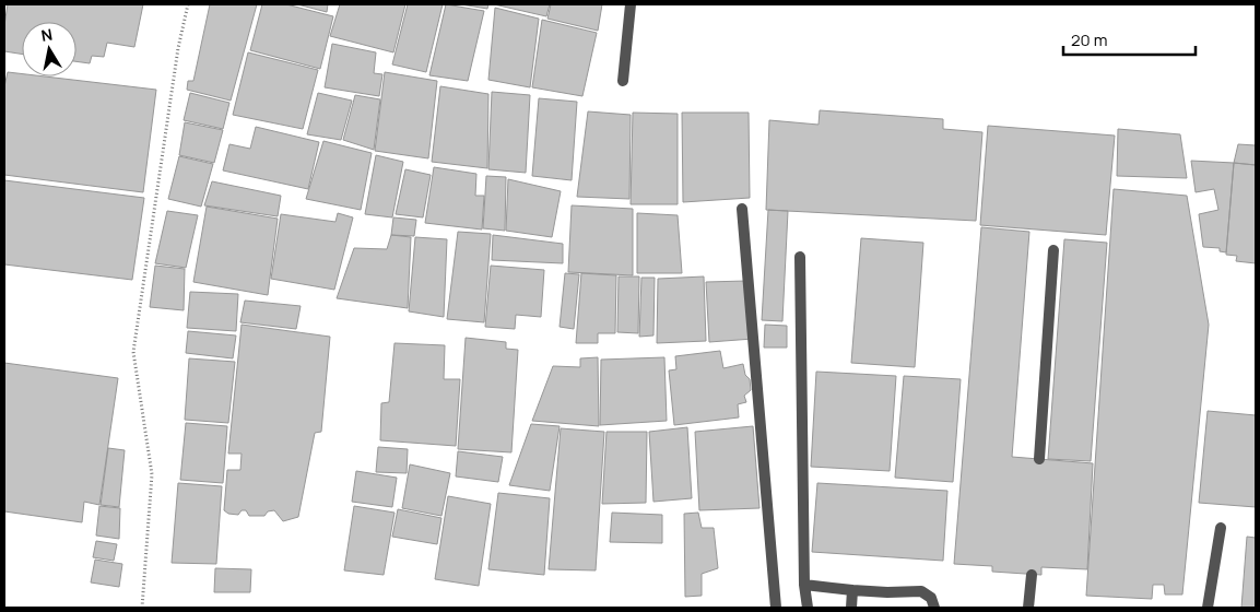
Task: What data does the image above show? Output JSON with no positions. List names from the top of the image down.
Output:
{
  "scale_bar": "20 m",
  "north": "top"
}
